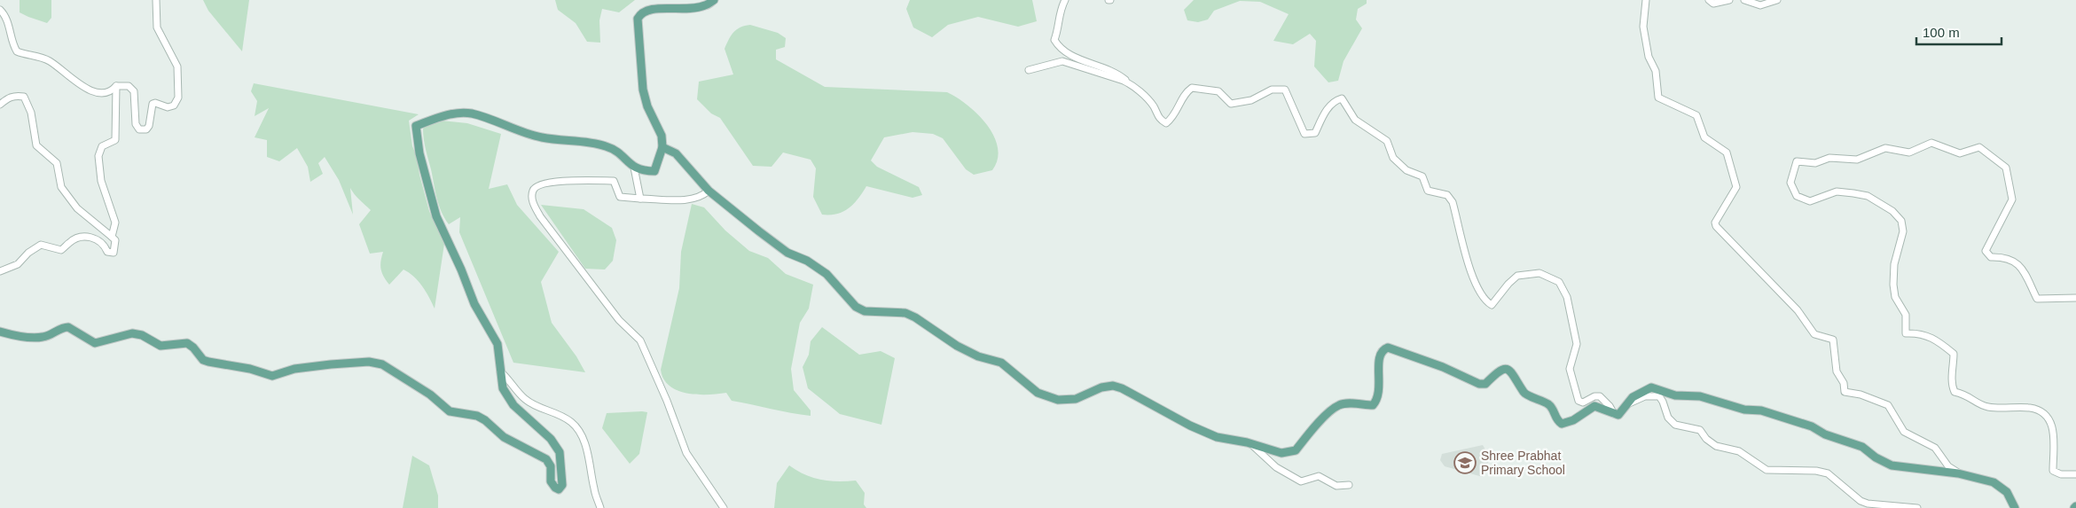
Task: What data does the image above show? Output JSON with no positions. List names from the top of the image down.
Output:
{
  "places": {
    "school or university": ["Shree Prabhat Primary School"]
  },
  "scale_bar": "100 m"
}
